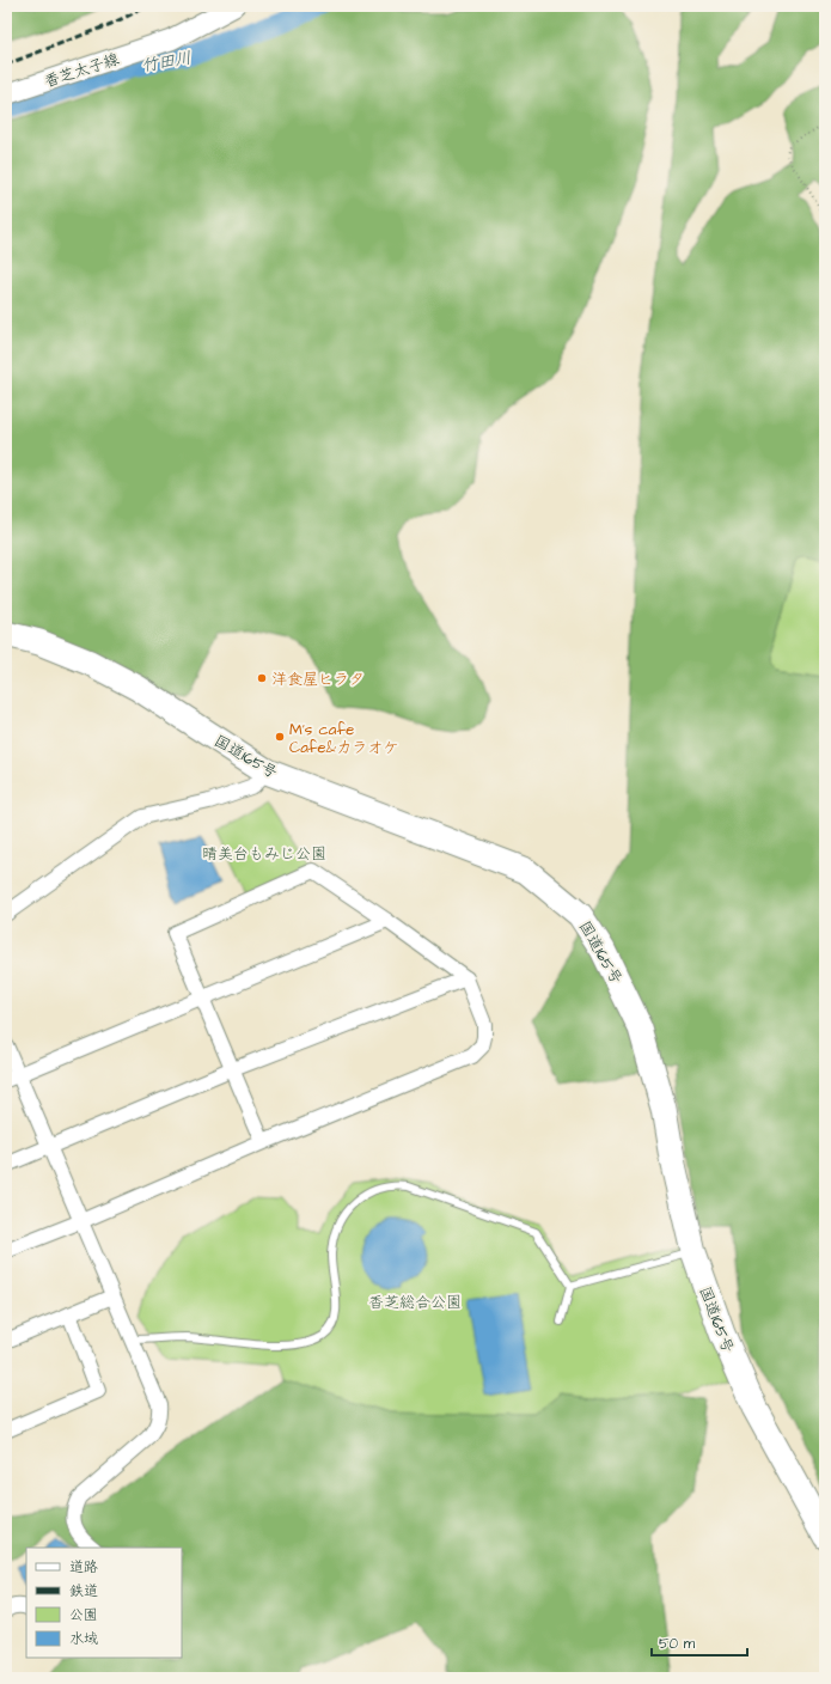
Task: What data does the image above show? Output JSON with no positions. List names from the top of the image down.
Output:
{
  "streets": {
    "highway": ["国道165号"],
    "main road": ["香芝太子線"]
  },
  "water": ["竹田川"],
  "parks": ["晴美台もみじ公園", "香芝総合公園"],
  "places": ["洋食屋ヒラタ", "M's cafe Cafe&カラオケ"],
  "legend": [
    "道路",
    "鉄道",
    "公園",
    "水域"
  ],
  "scale_bar": "50 m"
}
